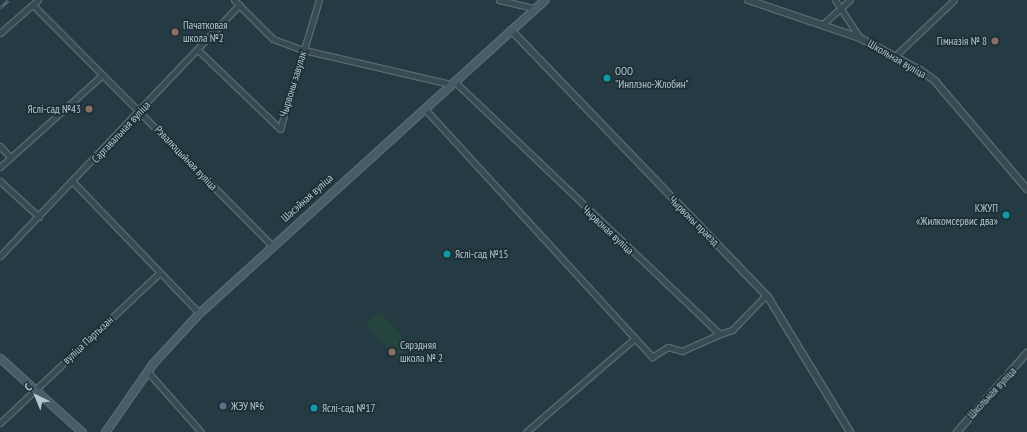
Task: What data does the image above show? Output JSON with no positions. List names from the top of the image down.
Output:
{
  "streets": {
    "main road": ["Шасэйная вуліца"],
    "street": [
      "Школьная вуліца",
      "Чырвоны завулак",
      "Сартавальная вуліца",
      "Рэвалюцыйная вуліца",
      "Чырвоны праезд",
      "Чырвоная вуліца",
      "вуліца Партызан"
    ]
  },
  "crossings": [
    ["Чырвоны завулак", "Сартавальная вуліца"],
    ["Сартавальная вуліца", "Рэвалюцыйная вуліца"],
    ["Рэвалюцыйная вуліца", "Шасэйная вуліца"],
    ["Шасэйная вуліца", "Чырвоны праезд"],
    ["Шасэйная вуліца", "Чырвоная вуліца"]
  ],
  "places": [
    "Пачатковая школа №2",
    "Гімназія № 8",
    "ООО \"Инплэно-Жлобин\"",
    "Яслі-сад №43",
    "КЖУП «Жилкомсервис два»",
    "Яслі-сад №15",
    "Сярэдняя школа № 2",
    "ЖЭУ №6",
    "Яслі-сад №17"
  ],
  "north": "top left"
}
